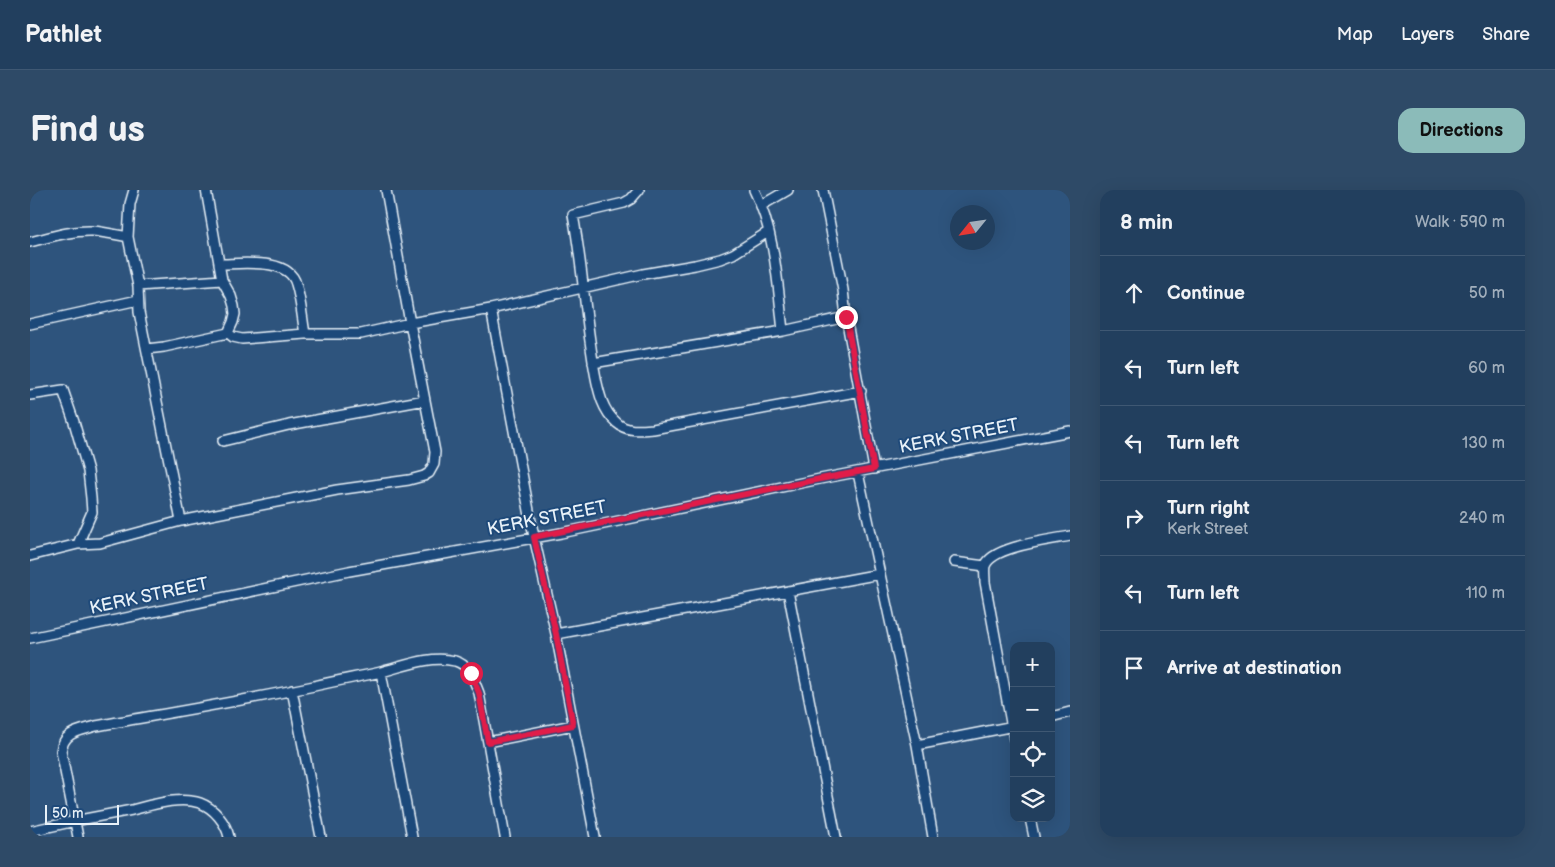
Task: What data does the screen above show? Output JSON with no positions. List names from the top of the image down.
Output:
{
  "streets": {
    "street": ["KERK STREET"]
  },
  "scale_bar": "50 m",
  "north": "bottom left",
  "page": {
    "header": "Pathlet",
    "nav": ["Map", "Layers", "Share"],
    "buttons": "Directions",
    "title": "Find us",
    "heading": ["8 min", "Walk · 590 m"],
    "list": [
      ["Continue", "50 m"],
      ["Turn left", "60 m"],
      ["Turn left", "130 m"],
      ["Turn right", "Kerk Street", "240 m"],
      ["Turn left", "110 m"],
      "Arrive at destination"
    ],
    "map_buttons": ["+", "−"],
    "scale": "50 m"
  }
}
